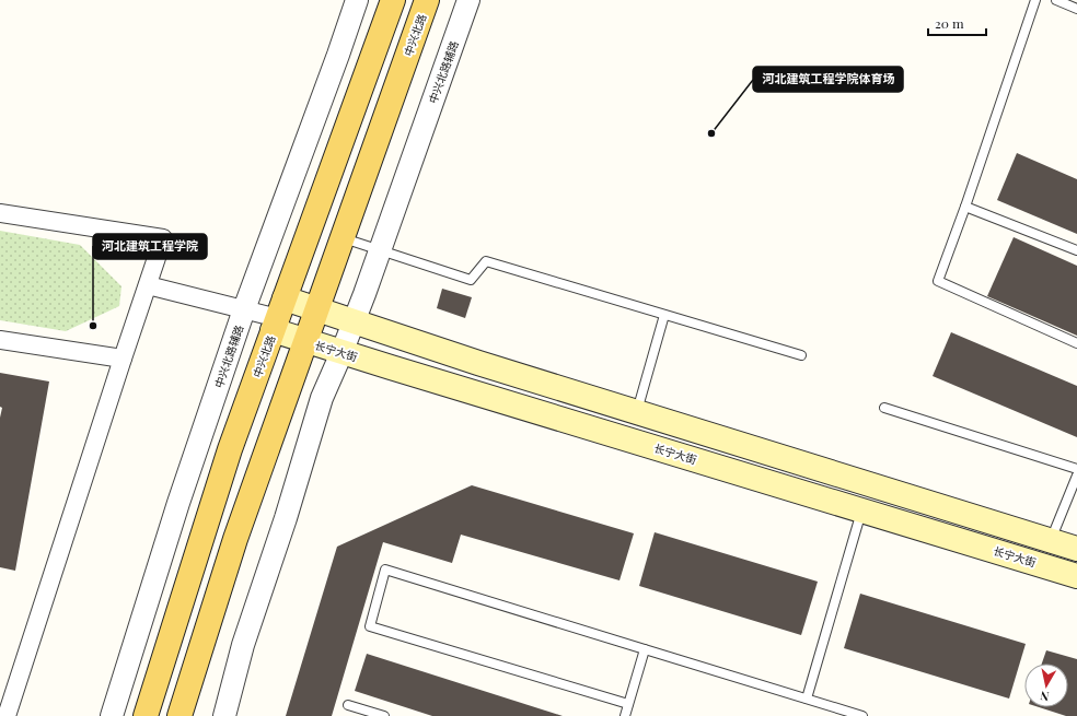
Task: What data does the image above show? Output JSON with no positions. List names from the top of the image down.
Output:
{
  "streets": {
    "main road": ["中兴北路", "长宁大街"],
    "street": ["中兴北路辅路"]
  },
  "crossings": [
    ["中兴北路", "长宁大街"],
    ["中兴北路辅路", "长宁大街"]
  ],
  "places": ["河北建筑工程学院体育场", "河北建筑工程学院"],
  "scale_bar": "20 m",
  "north": "bottom"
}
